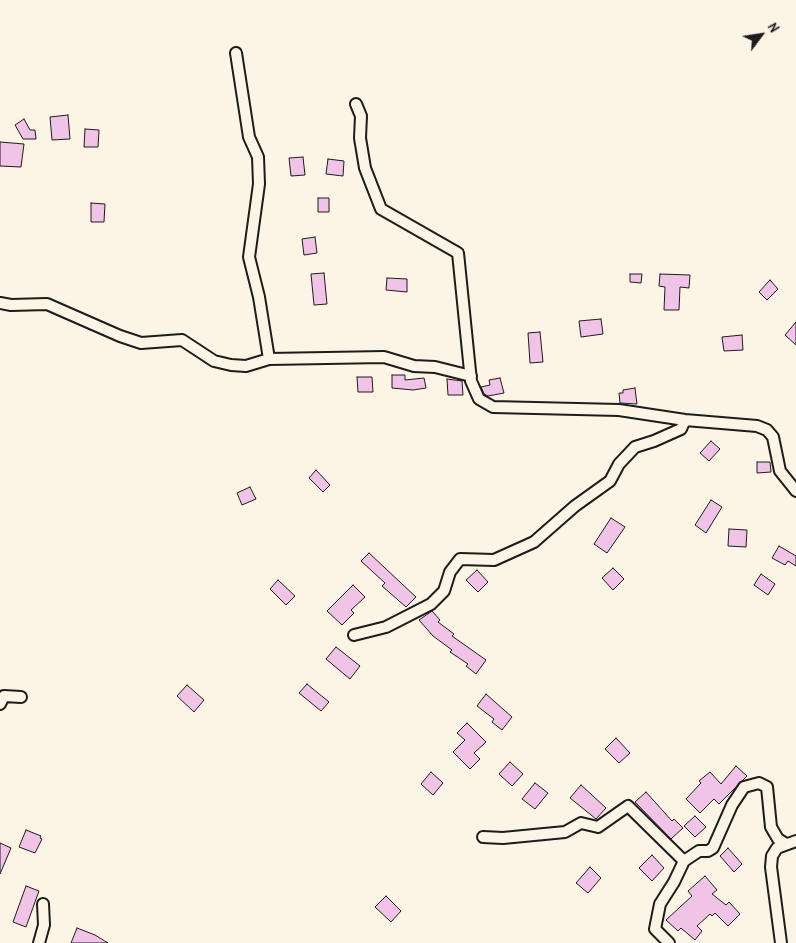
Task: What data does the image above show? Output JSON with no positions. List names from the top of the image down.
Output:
{
  "north": "top right"
}
